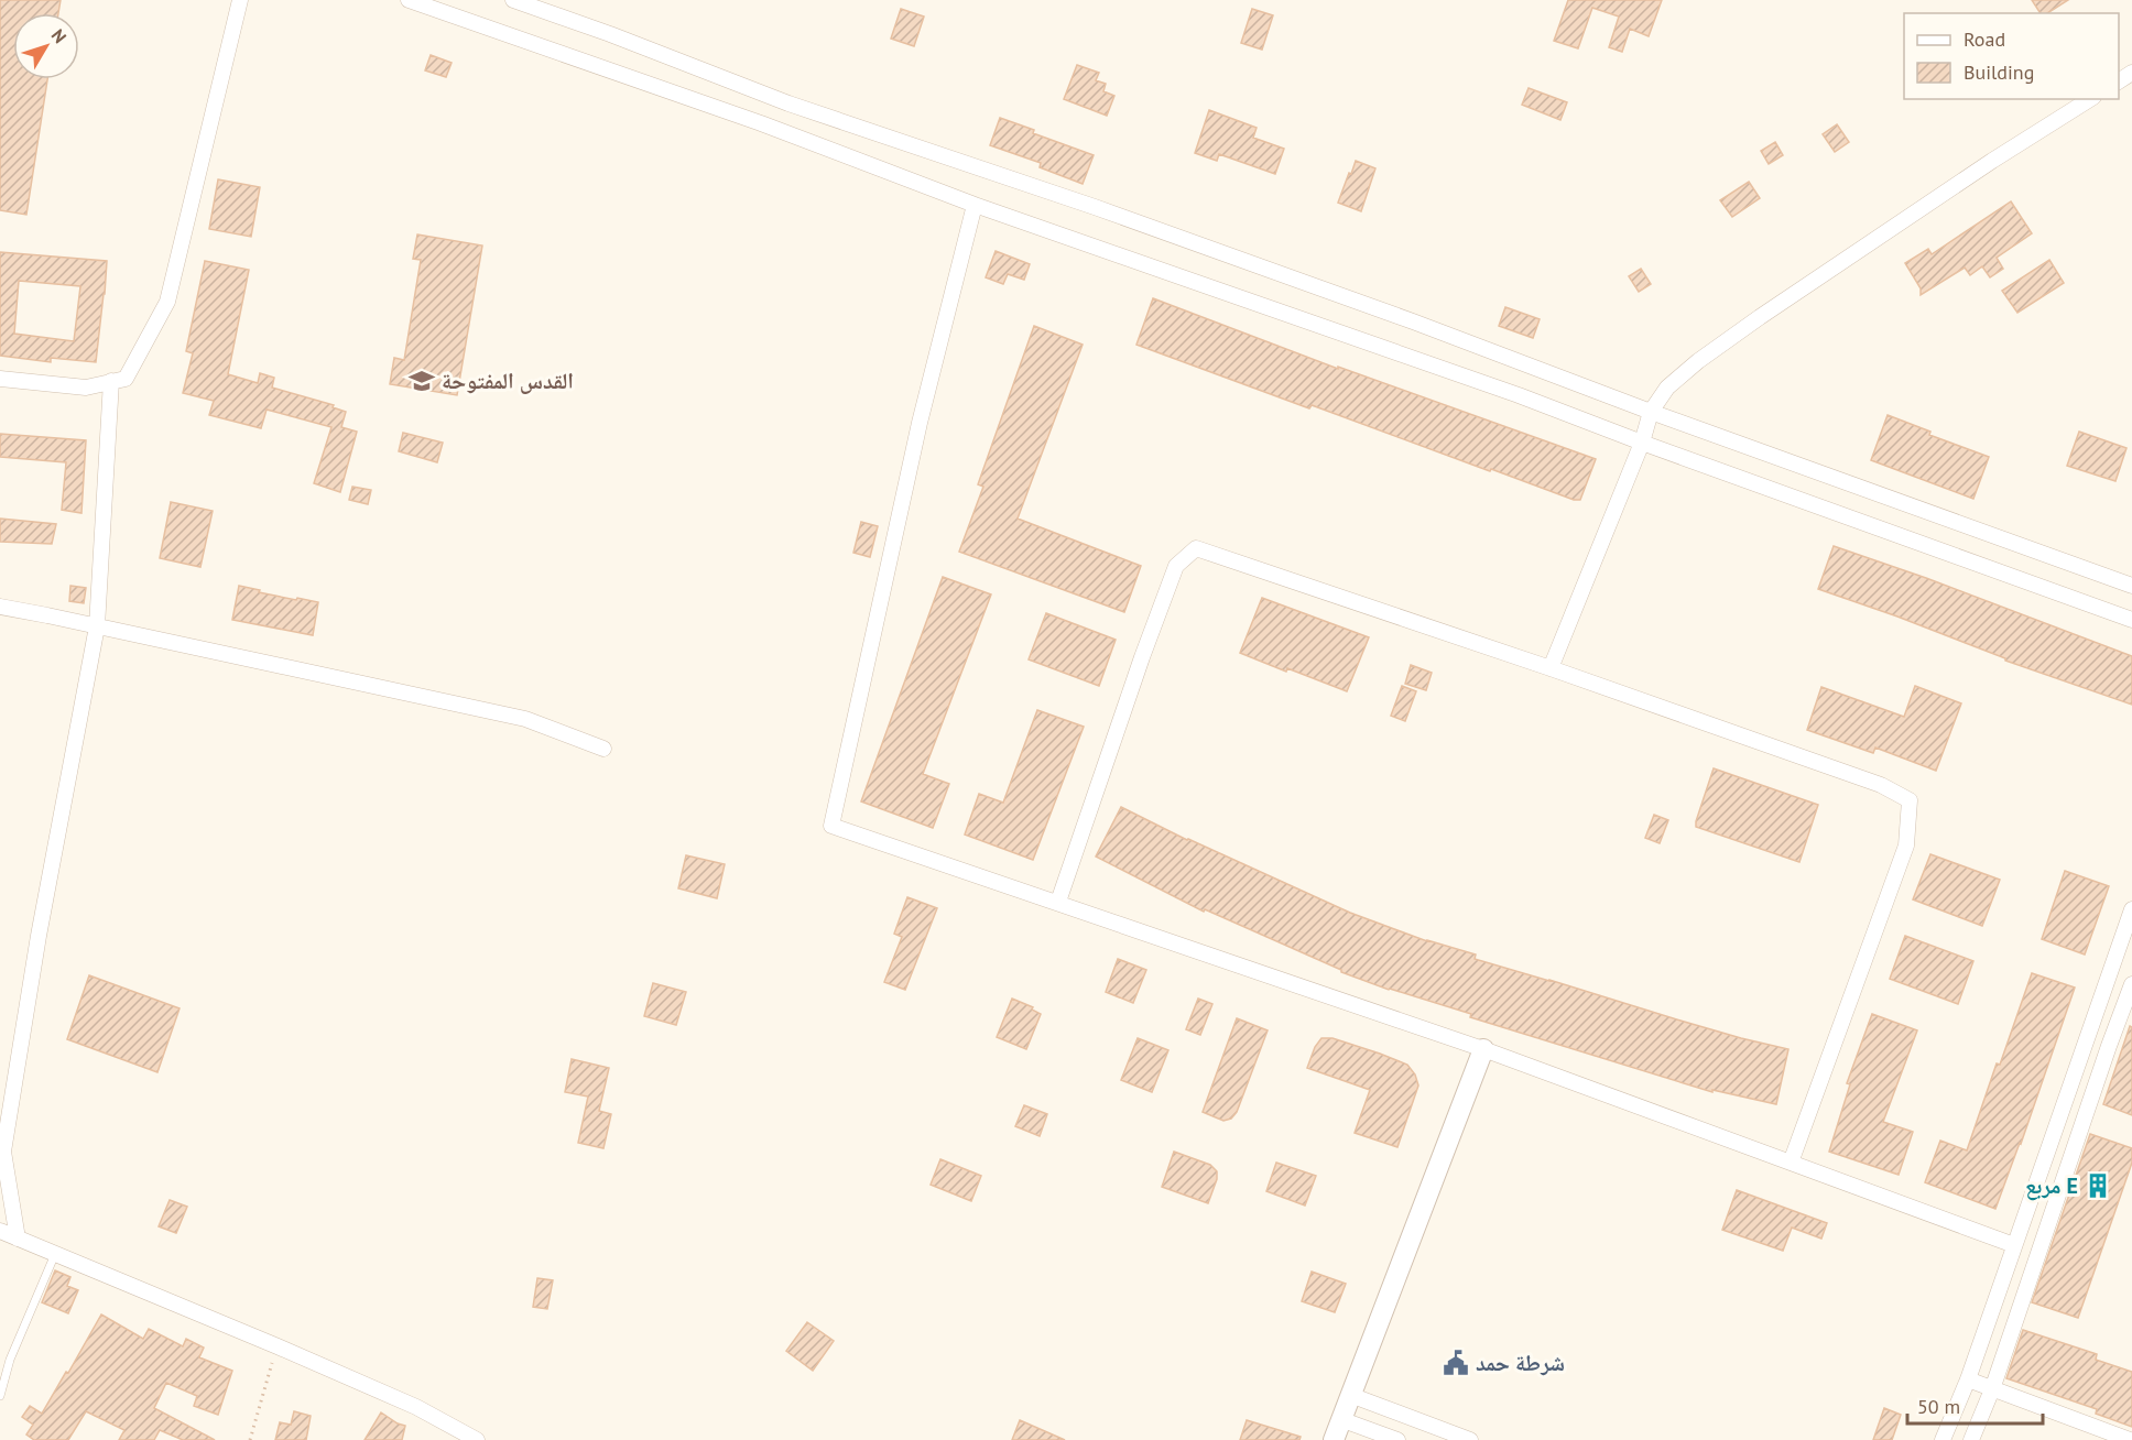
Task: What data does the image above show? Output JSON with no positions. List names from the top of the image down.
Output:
{
  "places": {
    "school or university": ["القدس المفتوحة"],
    "building": ["مربع E"],
    "public building": ["شرطة حمد"]
  },
  "legend": ["Road", "Building"],
  "scale_bar": "50 m",
  "north": "top right"
}
